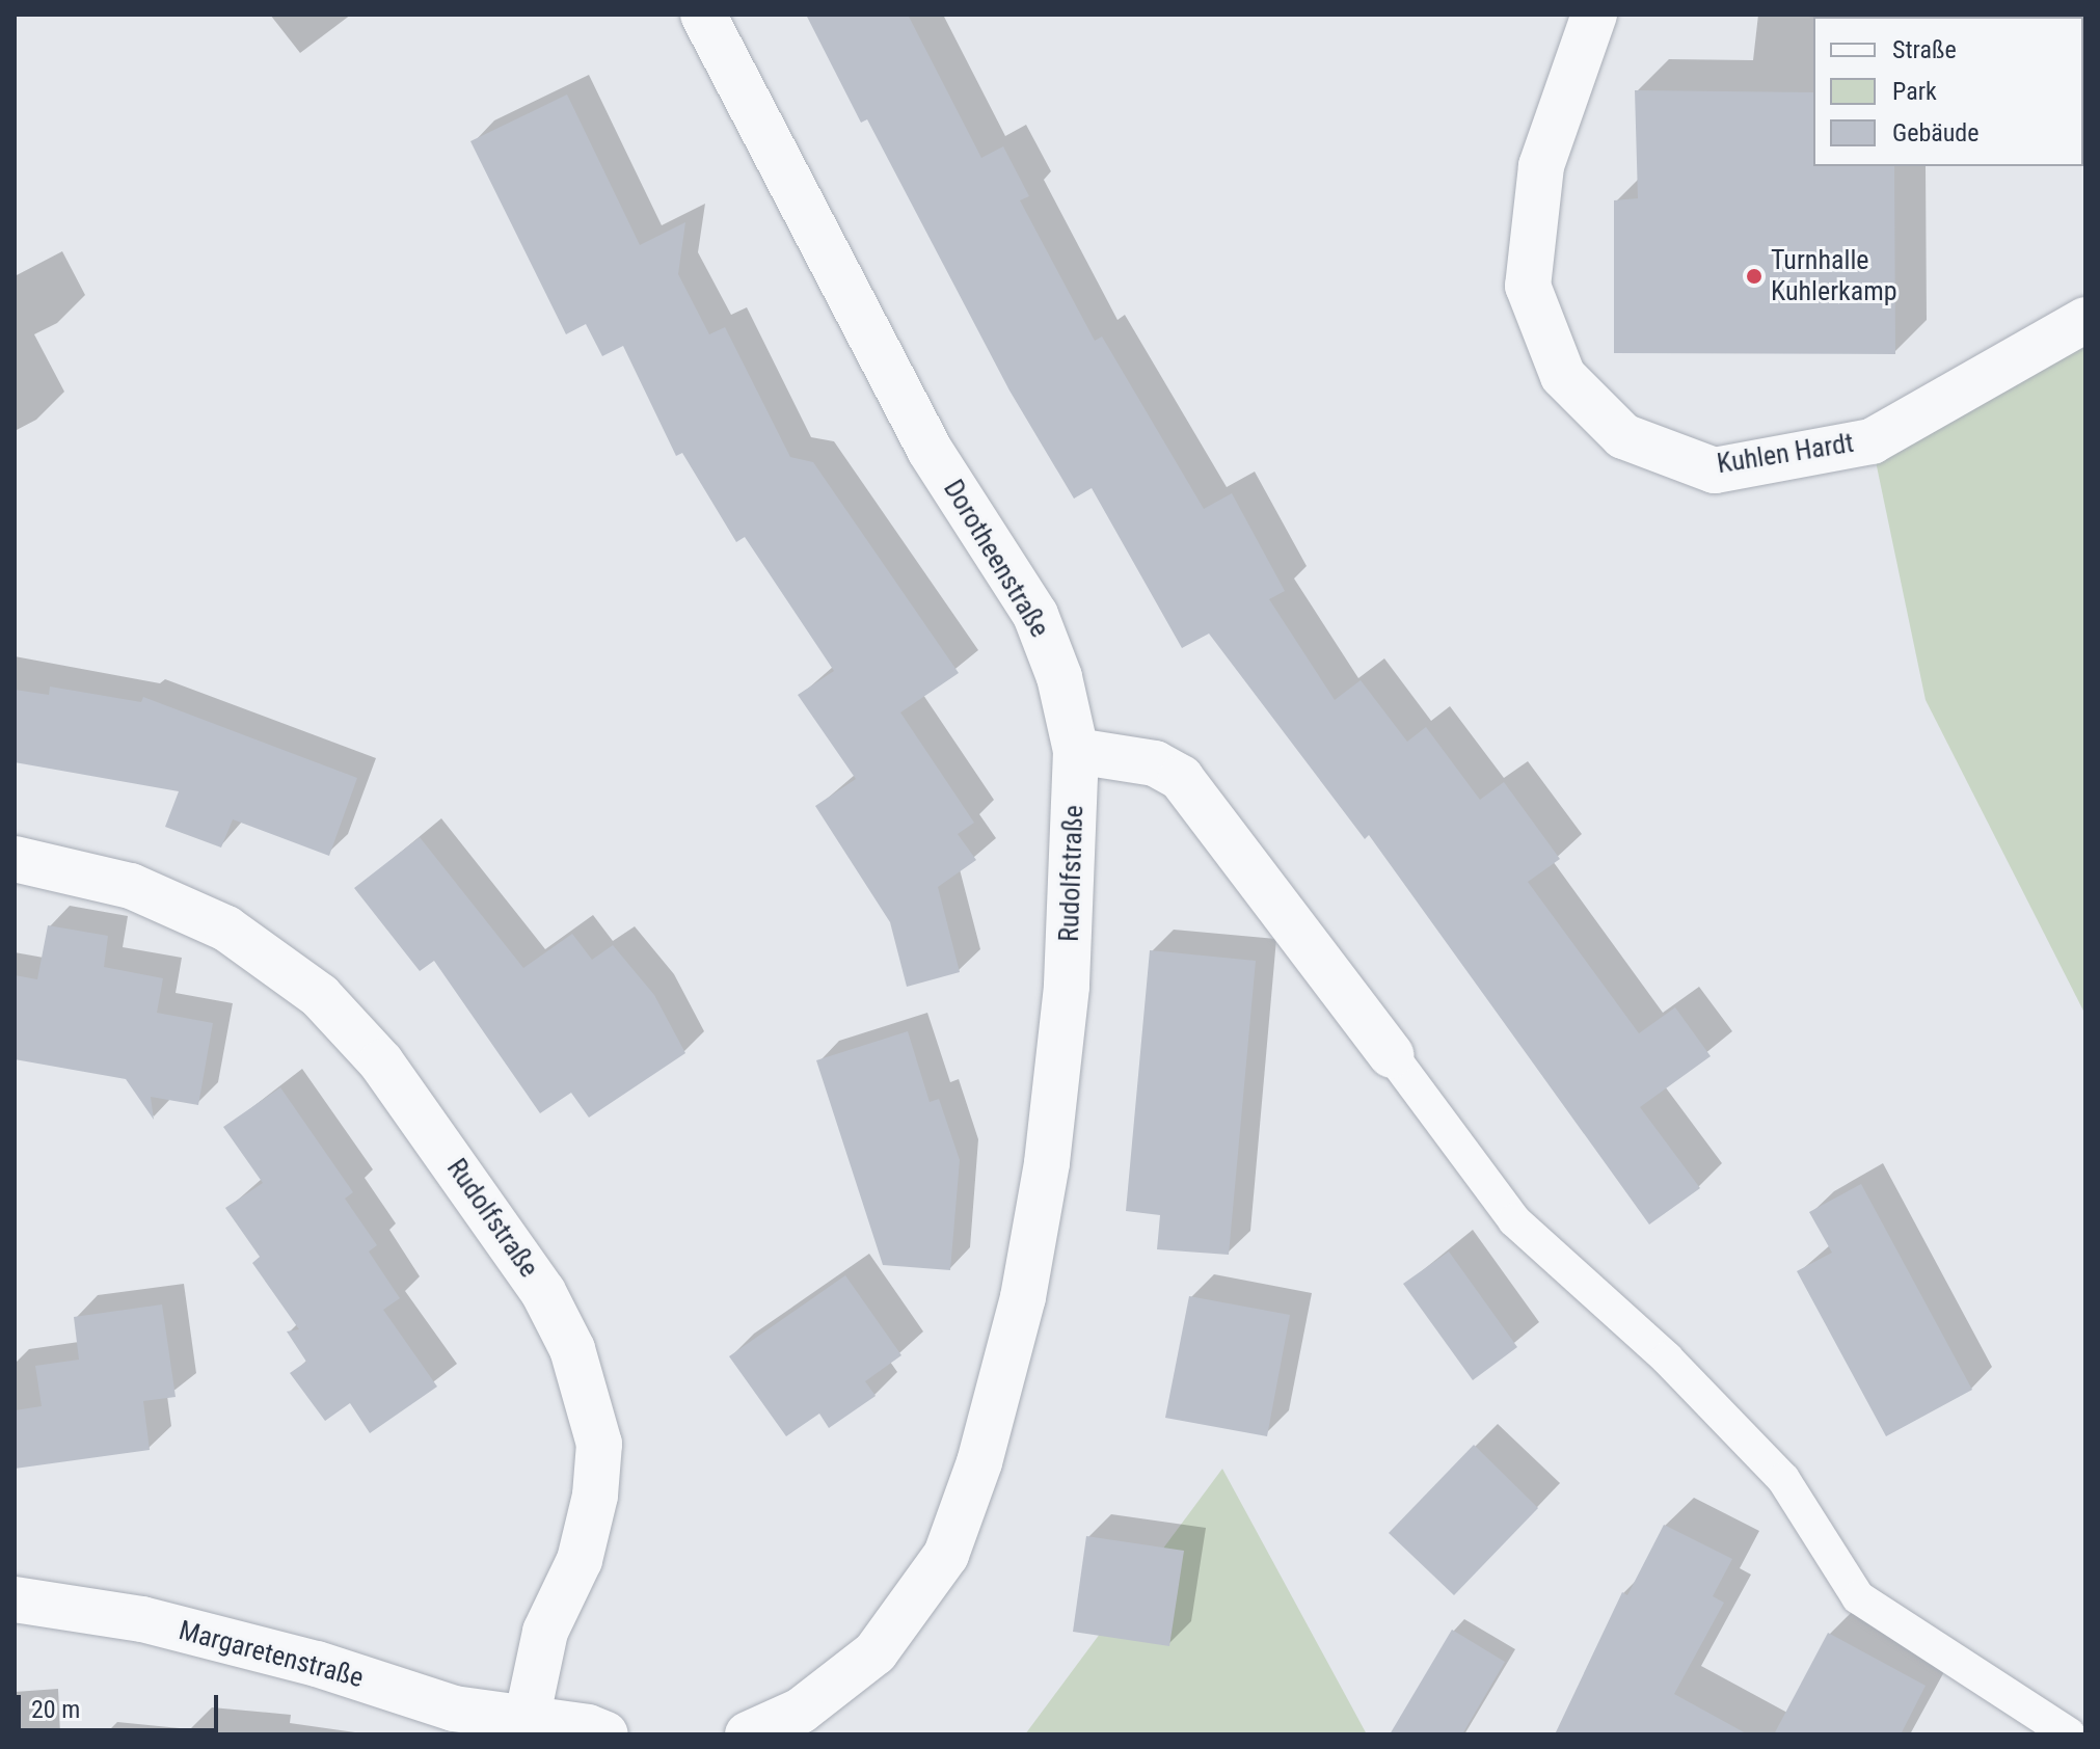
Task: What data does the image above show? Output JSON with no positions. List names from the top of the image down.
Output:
{
  "streets": {
    "street": [
      "Kuhlen Hardt",
      "Dorotheenstraße",
      "Rudolfstraße",
      "Margaretenstraße"
    ]
  },
  "crossings": [
    ["Dorotheenstraße", "Rudolfstraße"],
    ["Rudolfstraße", "Margaretenstraße"]
  ],
  "places": ["Turnhalle Kuhlerkamp"],
  "legend": ["Straße", "Park", "Gebäude"],
  "scale_bar": "20 m"
}
